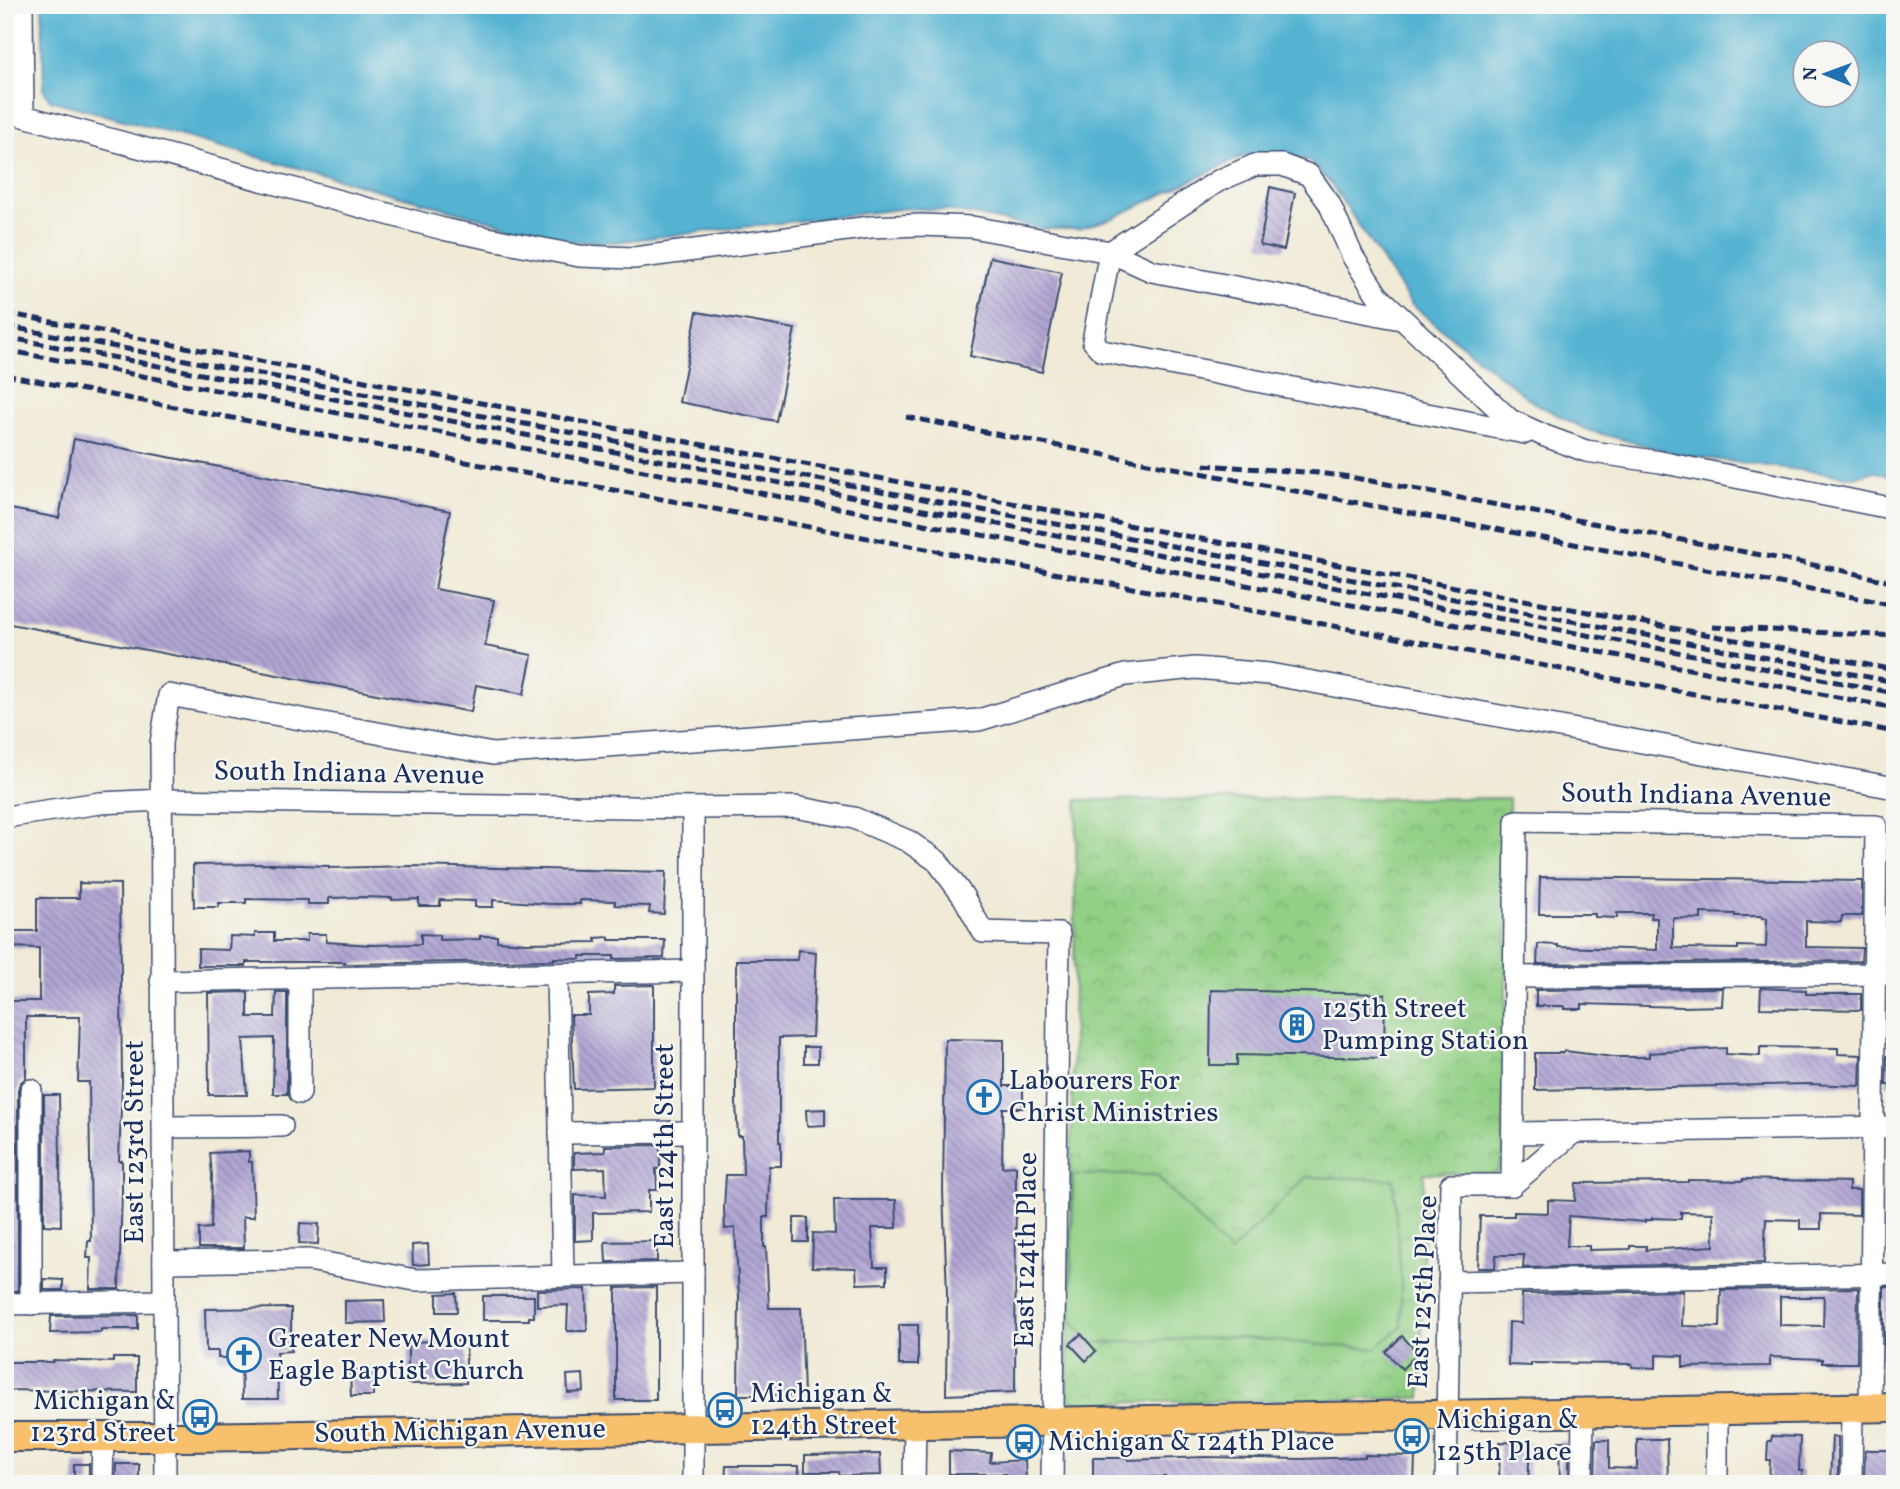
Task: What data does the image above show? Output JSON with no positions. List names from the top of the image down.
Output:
{
  "streets": {
    "main road": ["South Michigan Avenue"],
    "street": [
      "South Indiana Avenue",
      "East 123rd Street",
      "East 124th Street",
      "East 124th Place",
      "East 125th Place"
    ]
  },
  "crossings": [
    ["South Indiana Avenue", "East 123rd Street"],
    ["South Indiana Avenue", "East 124th Street"],
    ["South Indiana Avenue", "East 124th Place"],
    ["East 123rd Street", "South Michigan Avenue"],
    ["East 124th Street", "South Michigan Avenue"],
    ["East 124th Place", "South Michigan Avenue"],
    ["East 125th Place", "South Michigan Avenue"]
  ],
  "places": {
    "building": ["125th Street Pumping Station"],
    "church": ["Labourers For Christ Ministries", "Greater New Mount Eagle Baptist Church"],
    "bus stop": [
      "Michigan & 124th Street",
      "Michigan & 123rd Street",
      "Michigan & 125th Place",
      "Michigan & 124th Place"
    ]
  },
  "north": "left"
}
